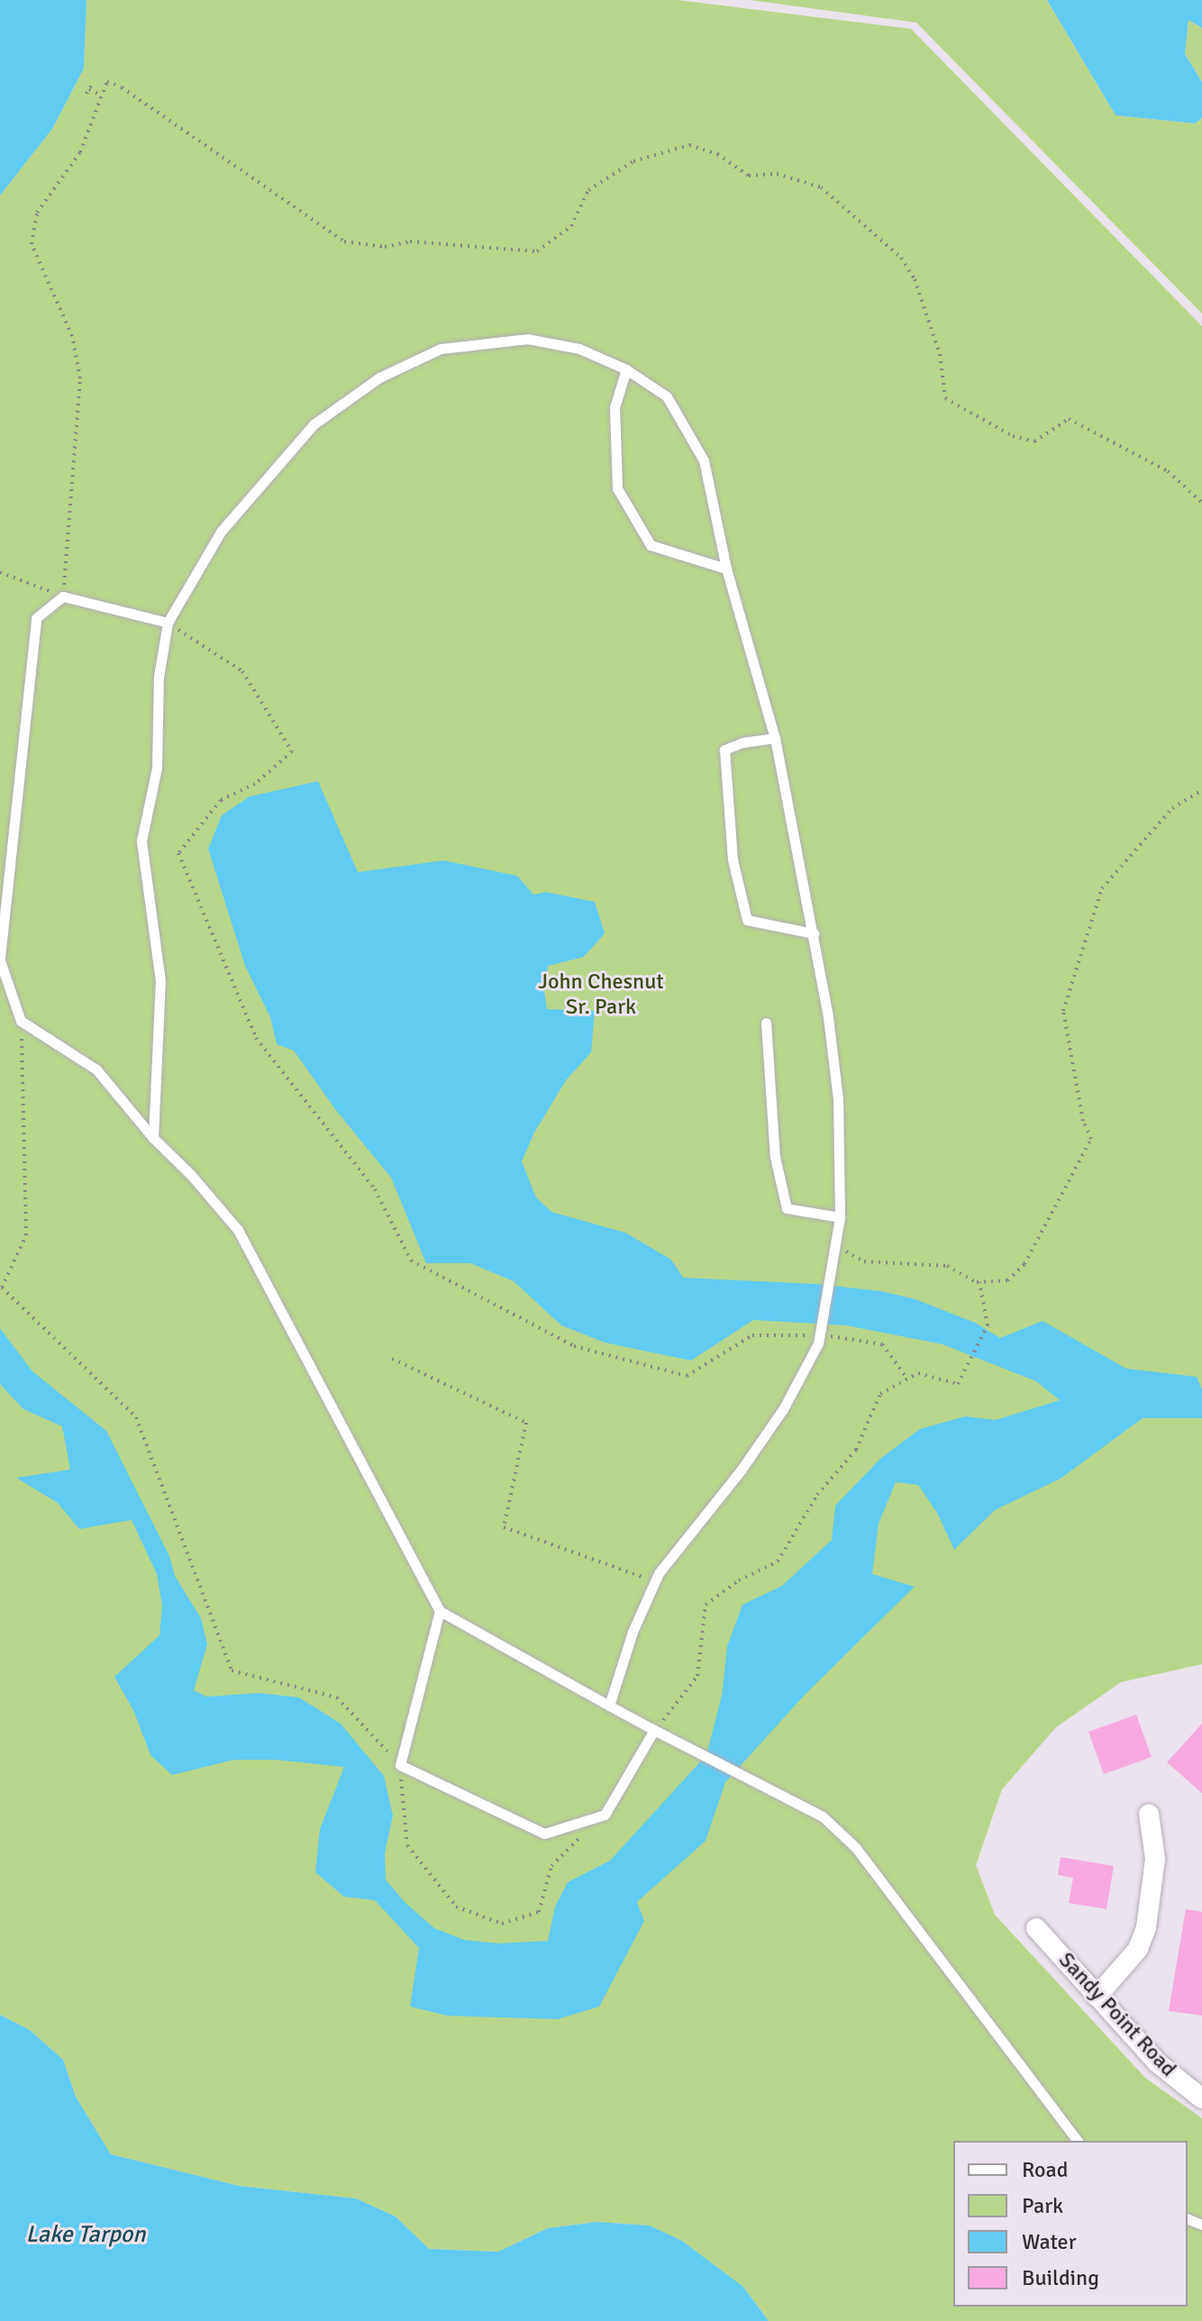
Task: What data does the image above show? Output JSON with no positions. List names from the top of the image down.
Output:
{
  "streets": {
    "street": ["Sandy Point Road"]
  },
  "water": ["Lake Tarpon"],
  "parks": ["John Chesnut Sr. Park"],
  "legend": [
    "Road",
    "Park",
    "Water",
    "Building"
  ]
}
